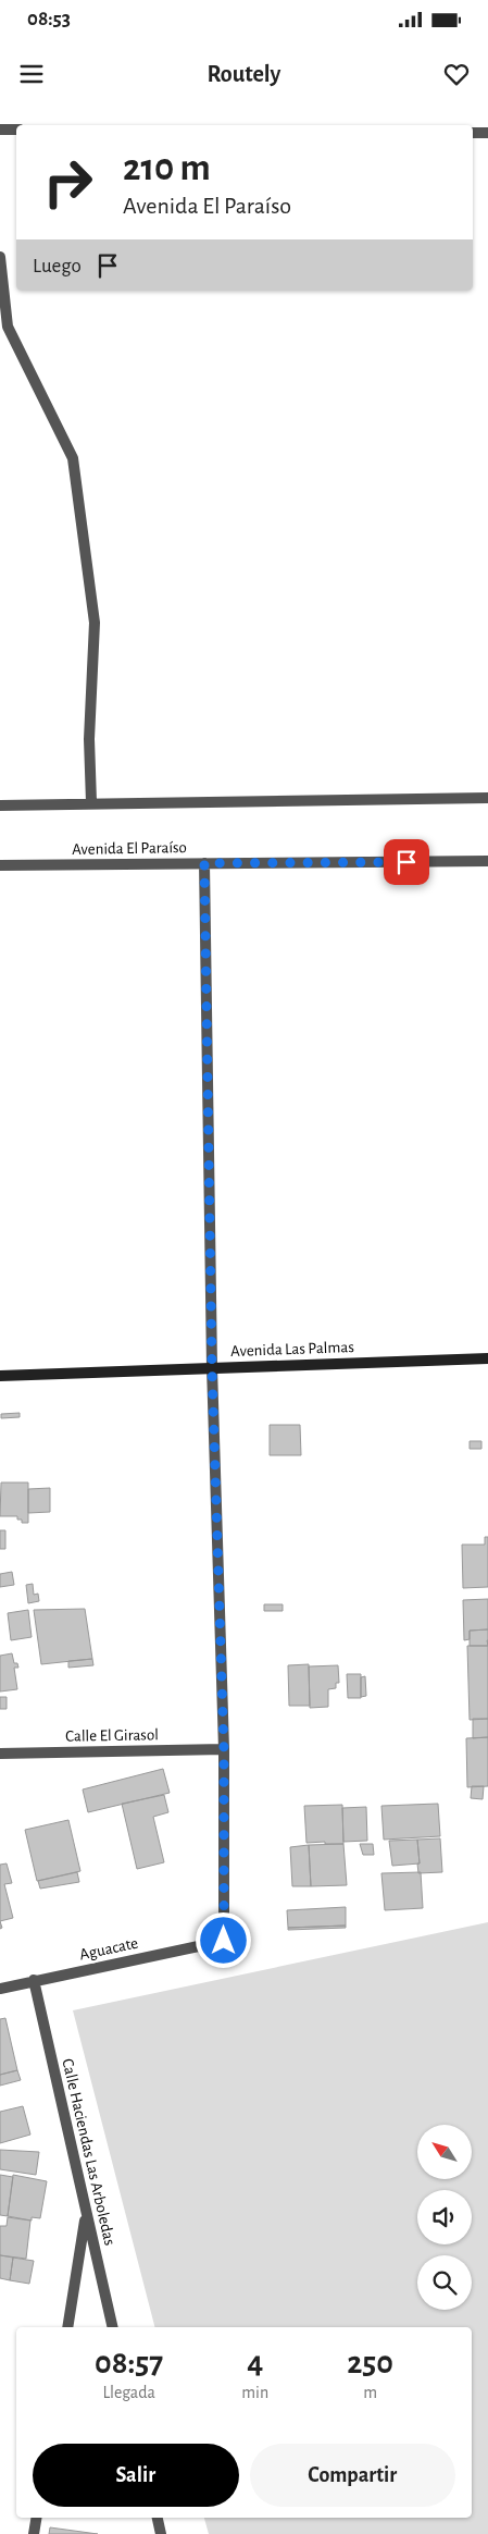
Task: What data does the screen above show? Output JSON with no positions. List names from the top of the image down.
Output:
{
  "streets": {
    "street": [
      "Avenida El Paraíso",
      "Avenida Las Palmas",
      "Calle El Girasol",
      "Aguacate",
      "Calle Haciendas Las Arboledas"
    ]
  },
  "crossings": [
    ["Calle El Girasol", "Aguacate"],
    ["Aguacate", "Calle Haciendas Las Arboledas"]
  ],
  "north": "top left",
  "page": {
    "status": "08:53",
    "header": "Routely",
    "turn": ["210 m", "Avenida El Paraíso"],
    "then": "Luego",
    "eta": [
      "08:57",
      "Llegada",
      "4",
      "min",
      "250",
      "m"
    ],
    "buttons": ["Salir", "Compartir"]
  }
}
